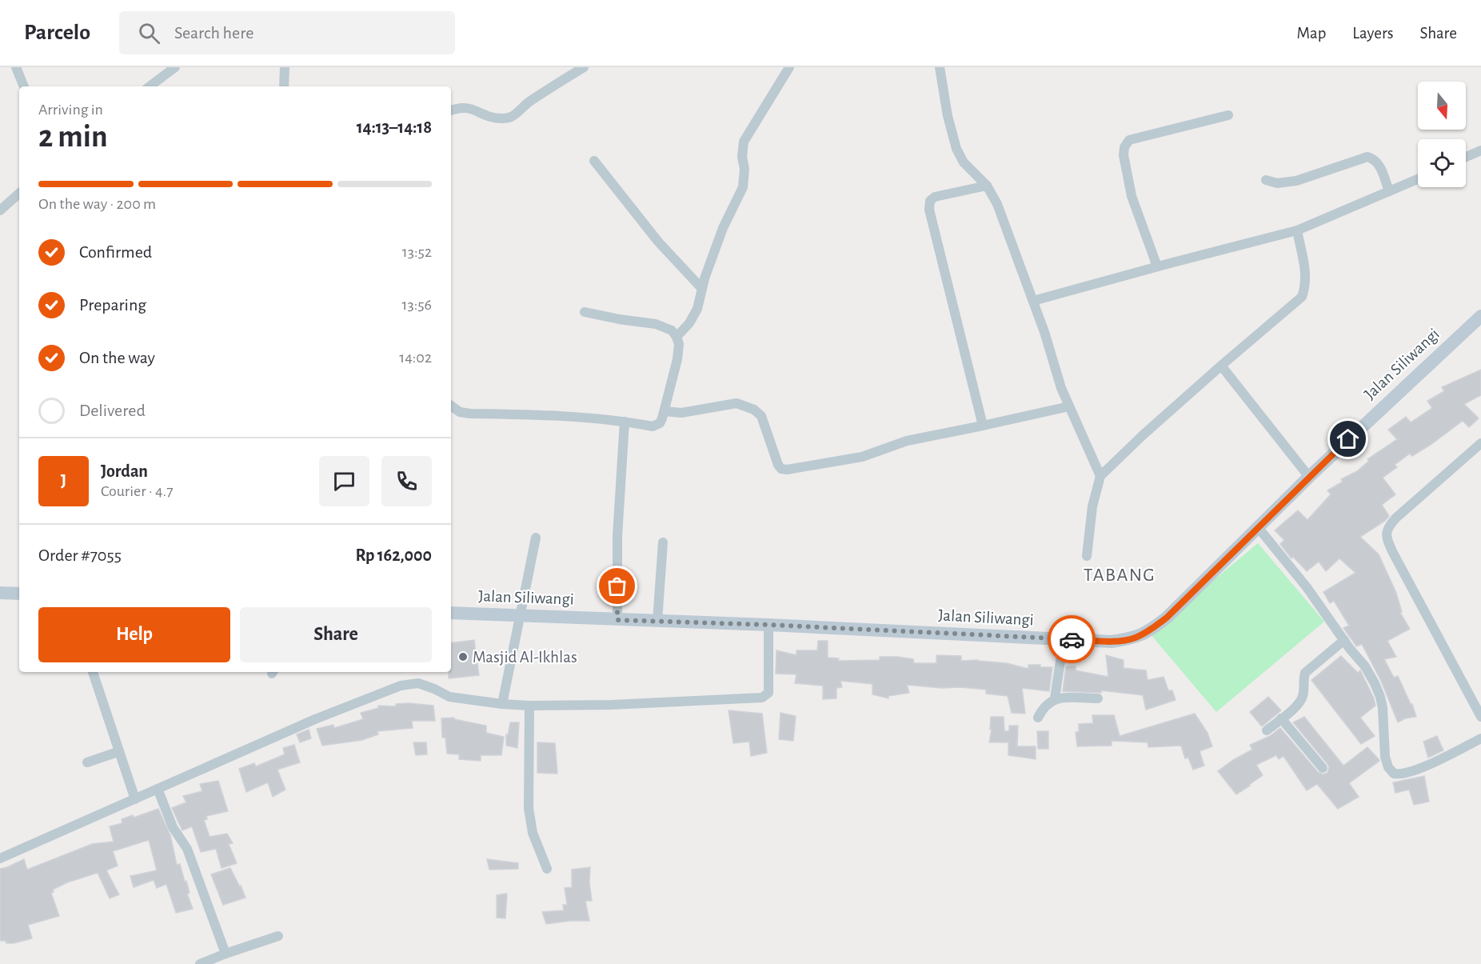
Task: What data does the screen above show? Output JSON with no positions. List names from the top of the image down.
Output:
{
  "streets": {
    "main road": ["Jalan Siliwangi"]
  },
  "districts": ["TABANG"],
  "places": ["Masjid Al-Ikhlas"],
  "north": "bottom",
  "page": {
    "header": "Parcelo",
    "search": "Search here",
    "nav": ["Map", "Layers", "Share"],
    "heading": ["2 min", "Arriving in", "14:13–14:18"],
    "panel": [
      "Jordan",
      "Courier · 4.7",
      "Order #7055",
      "Rp 162,000"
    ],
    "bar": "On the way · 200 m",
    "list": [
      ["Confirmed", "13:52"],
      ["Preparing", "13:56"],
      ["On the way", "14:02"],
      "Delivered"
    ],
    "round": "J",
    "buttons": ["Help", "Share"]
  }
}
